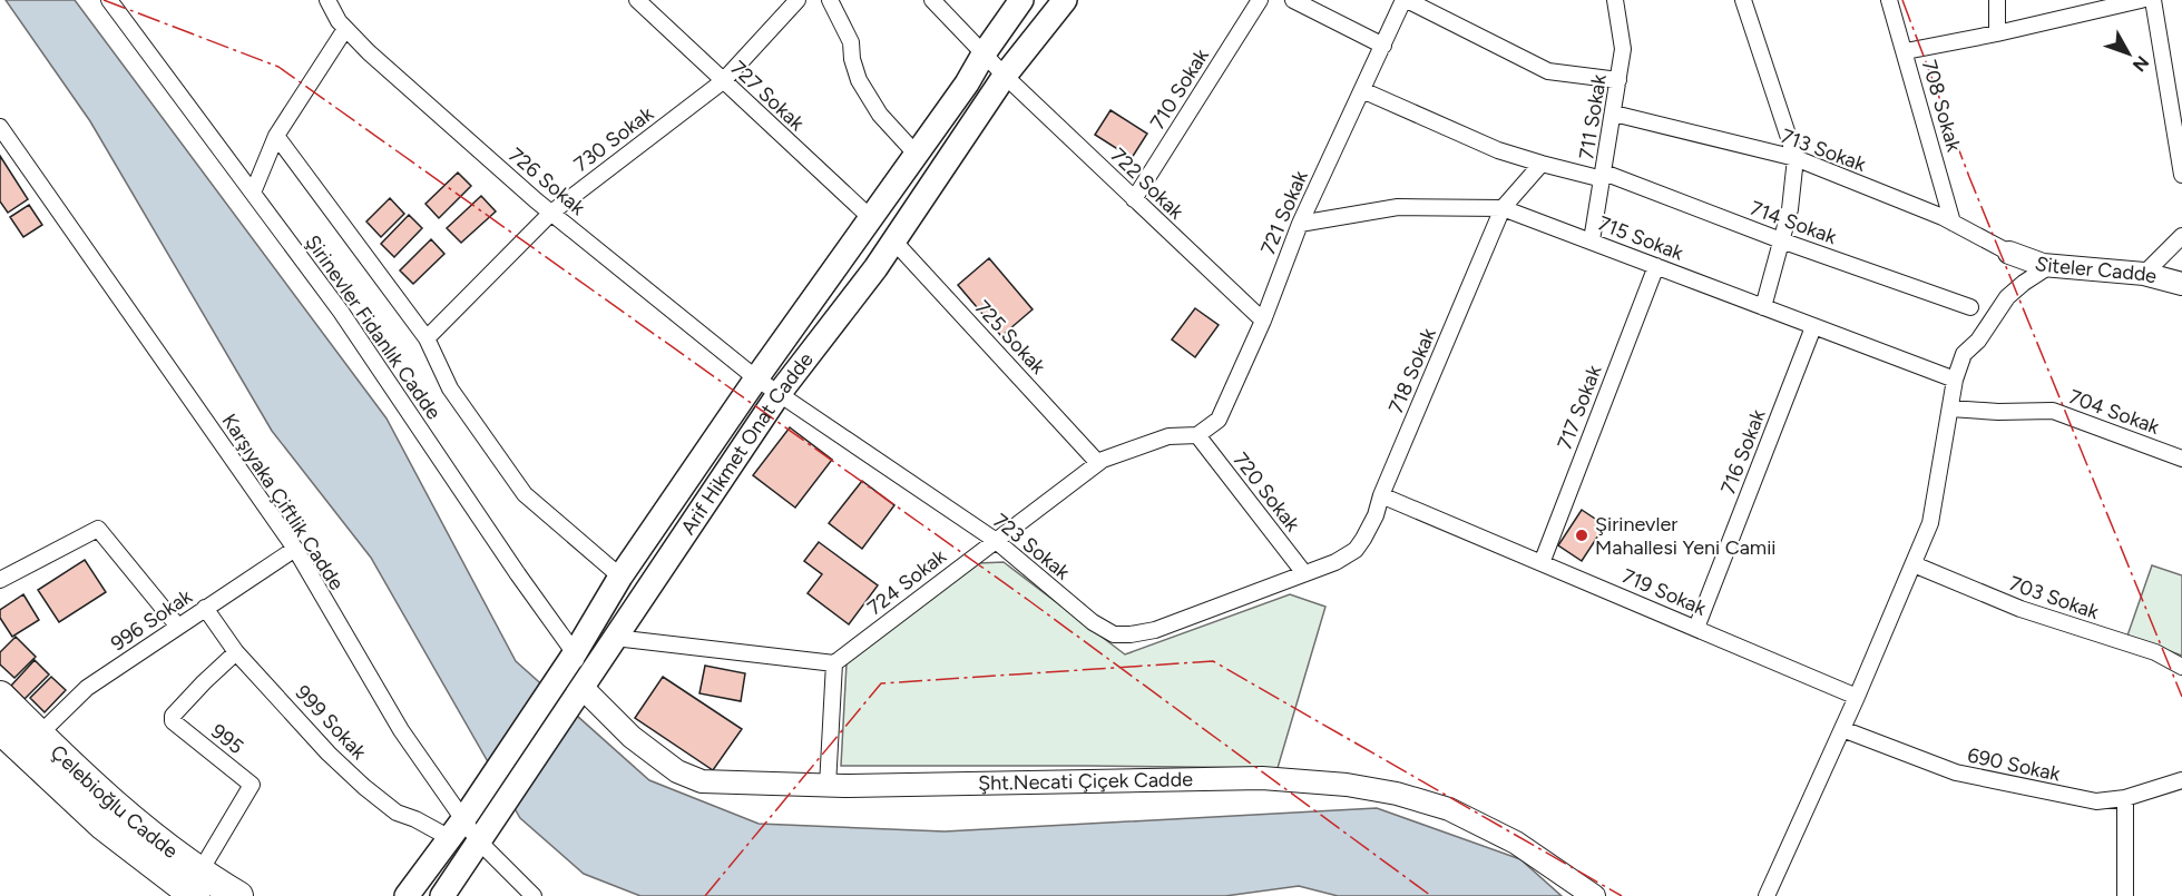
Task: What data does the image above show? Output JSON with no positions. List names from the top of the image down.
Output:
{
  "streets": {
    "highway": ["Çelebioğlu Cadde"],
    "main road": ["Arif Hikmet Onat Cadde"],
    "street": [
      "710 Sokak",
      "727 Sokak",
      "708 Sokak",
      "711 Sokak",
      "730 Sokak",
      "713 Sokak",
      "726 Sokak",
      "722 Sokak",
      "721 Sokak",
      "714 Sokak",
      "715 Sokak",
      "Siteler Cadde",
      "Şirinevler Fidanlık Cadde",
      "725 Sokak",
      "718 Sokak",
      "717 Sokak",
      "704 Sokak",
      "716 Sokak",
      "720 Sokak",
      "Karşıyaka Çiftlik Cadde",
      "723 Sokak",
      "724 Sokak",
      "719 Sokak",
      "703 Sokak",
      "996 Sokak",
      "999 Sokak",
      "995",
      "690 Sokak",
      "Şht.Necati Çiçek Cadde"
    ]
  },
  "crossings": [
    ["710 Sokak", "722 Sokak"],
    ["727 Sokak", "730 Sokak"],
    ["727 Sokak", "Arif Hikmet Onat Cadde"],
    ["708 Sokak", "713 Sokak"],
    ["711 Sokak", "713 Sokak"],
    ["711 Sokak", "714 Sokak"],
    ["711 Sokak", "715 Sokak"],
    ["730 Sokak", "726 Sokak"],
    ["713 Sokak", "Siteler Cadde"],
    ["726 Sokak", "Arif Hikmet Onat Cadde"],
    ["726 Sokak", "723 Sokak"],
    ["722 Sokak", "721 Sokak"],
    ["722 Sokak", "Arif Hikmet Onat Cadde"],
    ["721 Sokak", "714 Sokak"],
    ["721 Sokak", "715 Sokak"],
    ["721 Sokak", "720 Sokak"],
    ["721 Sokak", "724 Sokak"],
    ["714 Sokak", "718 Sokak"],
    ["715 Sokak", "718 Sokak"],
    ["715 Sokak", "717 Sokak"],
    ["715 Sokak", "716 Sokak"],
    ["Şirinevler Fidanlık Cadde", "Arif Hikmet Onat Cadde"],
    ["Şirinevler Fidanlık Cadde", "Şht.Necati Çiçek Cadde"],
    ["725 Sokak", "Arif Hikmet Onat Cadde"],
    ["725 Sokak", "724 Sokak"],
    ["718 Sokak", "720 Sokak"],
    ["718 Sokak", "723 Sokak"],
    ["718 Sokak", "719 Sokak"],
    ["717 Sokak", "719 Sokak"],
    ["Arif Hikmet Onat Cadde", "Karşıyaka Çiftlik Cadde"],
    ["Arif Hikmet Onat Cadde", "723 Sokak"],
    ["Arif Hikmet Onat Cadde", "999 Sokak"],
    ["Arif Hikmet Onat Cadde", "Şht.Necati Çiçek Cadde"],
    ["716 Sokak", "719 Sokak"],
    ["720 Sokak", "723 Sokak"],
    ["720 Sokak", "724 Sokak"],
    ["Karşıyaka Çiftlik Cadde", "996 Sokak"],
    ["723 Sokak", "724 Sokak"],
    ["996 Sokak", "999 Sokak"],
    ["996 Sokak", "Çelebioğlu Cadde"],
    ["999 Sokak", "995"],
    ["995", "Çelebioğlu Cadde"]
  ],
  "places": ["Şirinevler Mahallesi Yeni Camii"],
  "north": "bottom right"
}
